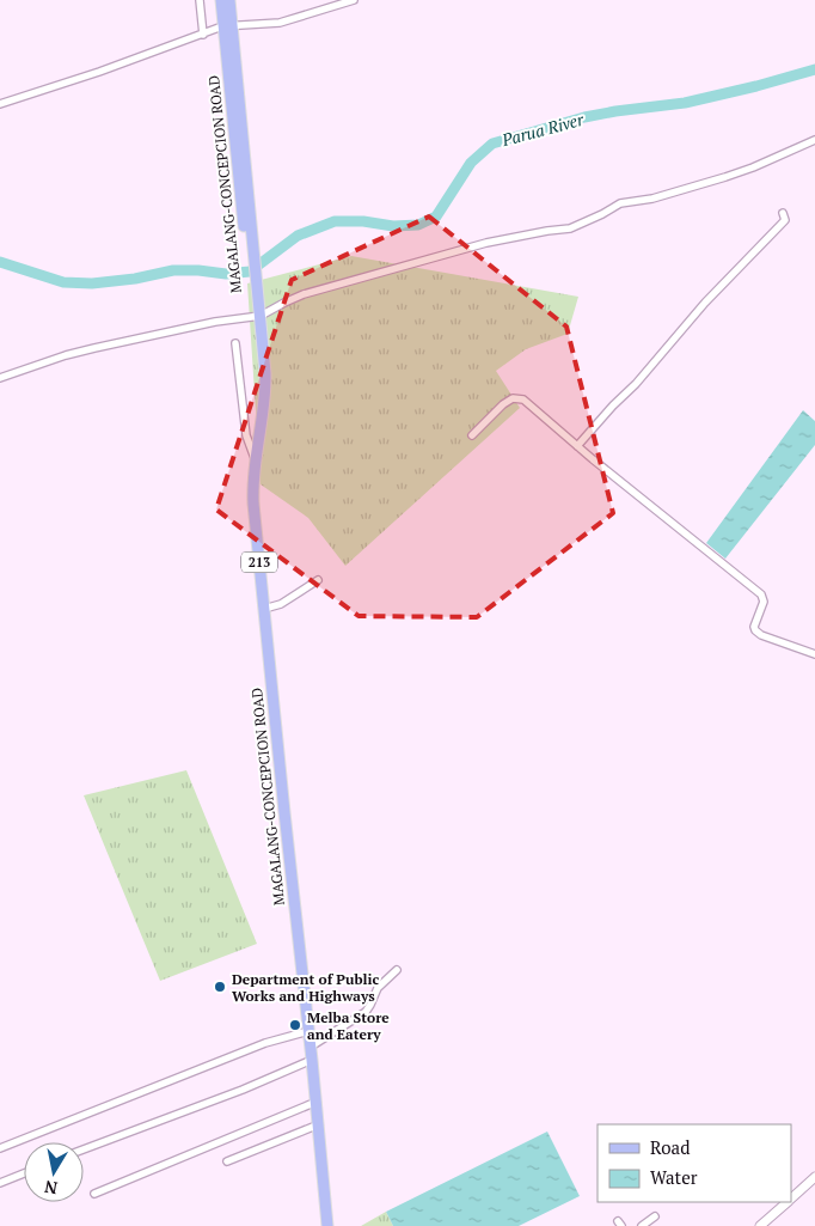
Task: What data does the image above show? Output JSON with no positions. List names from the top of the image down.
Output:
{
  "streets": {
    "main road": ["MAGALANG-CONCEPCION ROAD", "213"]
  },
  "water": ["Parua River"],
  "places": ["Department of Public Works and Highways", "Melba Store and Eatery"],
  "legend": ["Road", "Water"],
  "north": "bottom"
}
